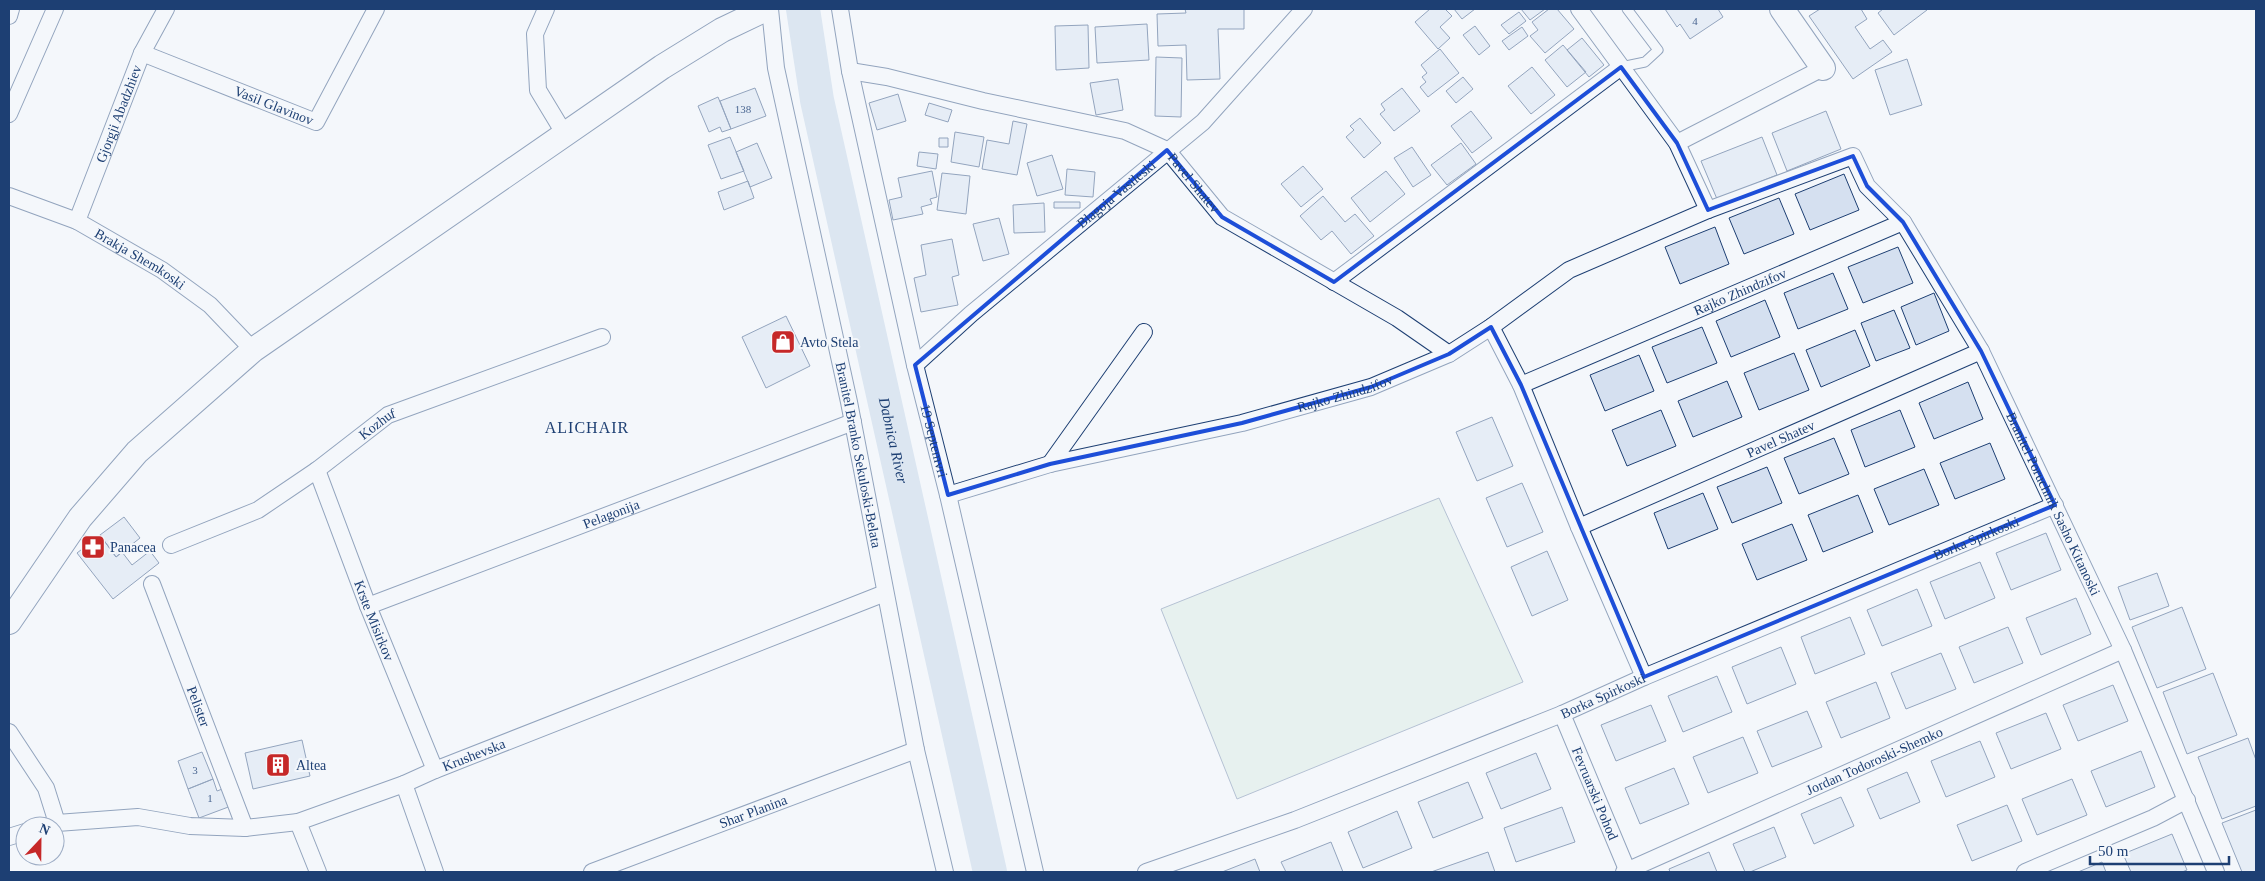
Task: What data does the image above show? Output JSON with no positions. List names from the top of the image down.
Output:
{
  "streets": {
    "street": [
      "Vasil Glavinov",
      "Gjorgji Abadzhiev",
      "Pavel Shatev",
      "Blagoja Vasileski",
      "Brakja Shemkoski",
      "Rajko Zhindzifov",
      "Kozhuf",
      "19 Septemvri",
      "Branitel Branko Sekuloski-Belata",
      "Branitel Poruchnik Sasho Kitanoski",
      "Pelagonija",
      "Borka Spirkoski",
      "Krste Misirkov",
      "Pelister",
      "Krushevska",
      "Jordan Todoroski-Shemko",
      "Fevruarski Pohod",
      "Shar Planina"
    ]
  },
  "crossings": [
    ["Vasil Glavinov", "Gjorgji Abadzhiev"],
    ["Gjorgji Abadzhiev", "Brakja Shemkoski"],
    ["Pavel Shatev", "Blagoja Vasileski"],
    ["Pavel Shatev", "Rajko Zhindzifov"],
    ["Pavel Shatev", "19 Septemvri"],
    ["Pavel Shatev", "Branitel Poruchnik Sasho Kitanoski"],
    ["Blagoja Vasileski", "19 Septemvri"],
    ["Rajko Zhindzifov", "19 Septemvri"],
    ["Rajko Zhindzifov", "Branitel Poruchnik Sasho Kitanoski"],
    ["Kozhuf", "Krste Misirkov"],
    ["Branitel Branko Sekuloski-Belata", "Pelagonija"],
    ["Branitel Branko Sekuloski-Belata", "Krushevska"],
    ["Branitel Branko Sekuloski-Belata", "Shar Planina"],
    ["Branitel Poruchnik Sasho Kitanoski", "Borka Spirkoski"],
    ["Branitel Poruchnik Sasho Kitanoski", "Jordan Todoroski-Shemko"],
    ["Pelagonija", "Krste Misirkov"],
    ["Borka Spirkoski", "Fevruarski Pohod"],
    ["Krste Misirkov", "Krushevska"],
    ["Pelister", "Krushevska"],
    ["Jordan Todoroski-Shemko", "Fevruarski Pohod"]
  ],
  "districts": ["ALICHAIR"],
  "water": ["Dabnica River"],
  "places": {
    "shop": ["Avto Stela"],
    "pharmacy": ["Panacea"],
    "building": ["Altea"]
  },
  "house_numbers": [
    "4",
    "138",
    "3",
    "1"
  ],
  "scale_bar": "50 m",
  "north": "top"
}
